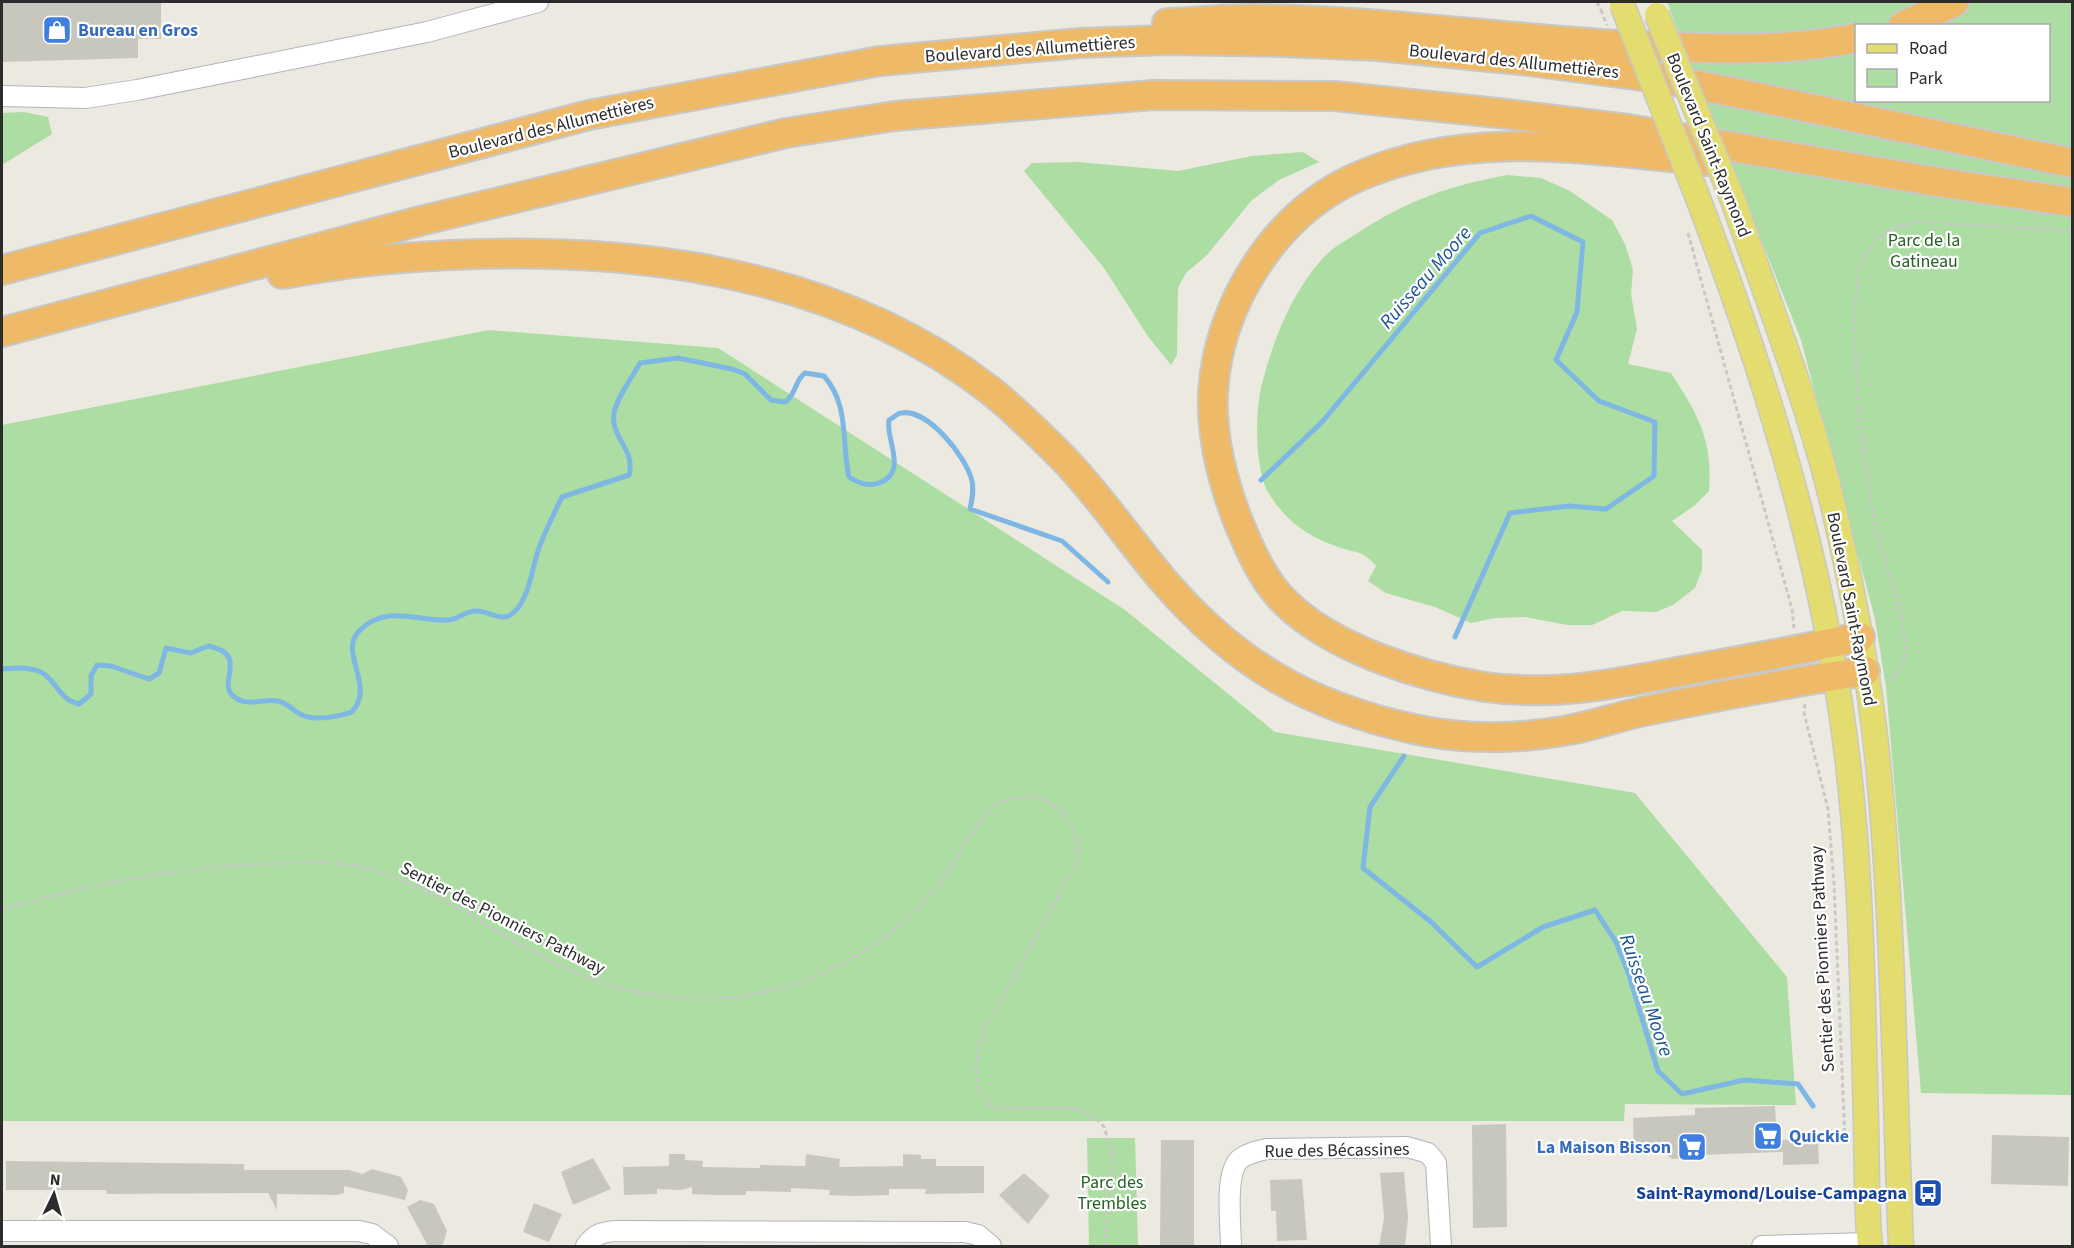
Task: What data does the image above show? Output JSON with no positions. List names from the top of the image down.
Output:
{
  "streets": {
    "highway": ["Boulevard des Allumettières"],
    "main road": ["Boulevard Saint-Raymond"],
    "street": ["Rue des Bécassines"],
    "path": ["Sentier des Pionniers Pathway"]
  },
  "water": ["Ruisseau Moore"],
  "parks": ["Parc de la Gatineau", "Parc des Trembles"],
  "places": {
    "shop": ["Bureau en Gros"],
    "supermarket": ["Quickie", "La Maison Bisson"],
    "bus stop": ["Saint-Raymond/Louise-Campagna"]
  },
  "legend": ["Road", "Park"],
  "north": "top"
}
